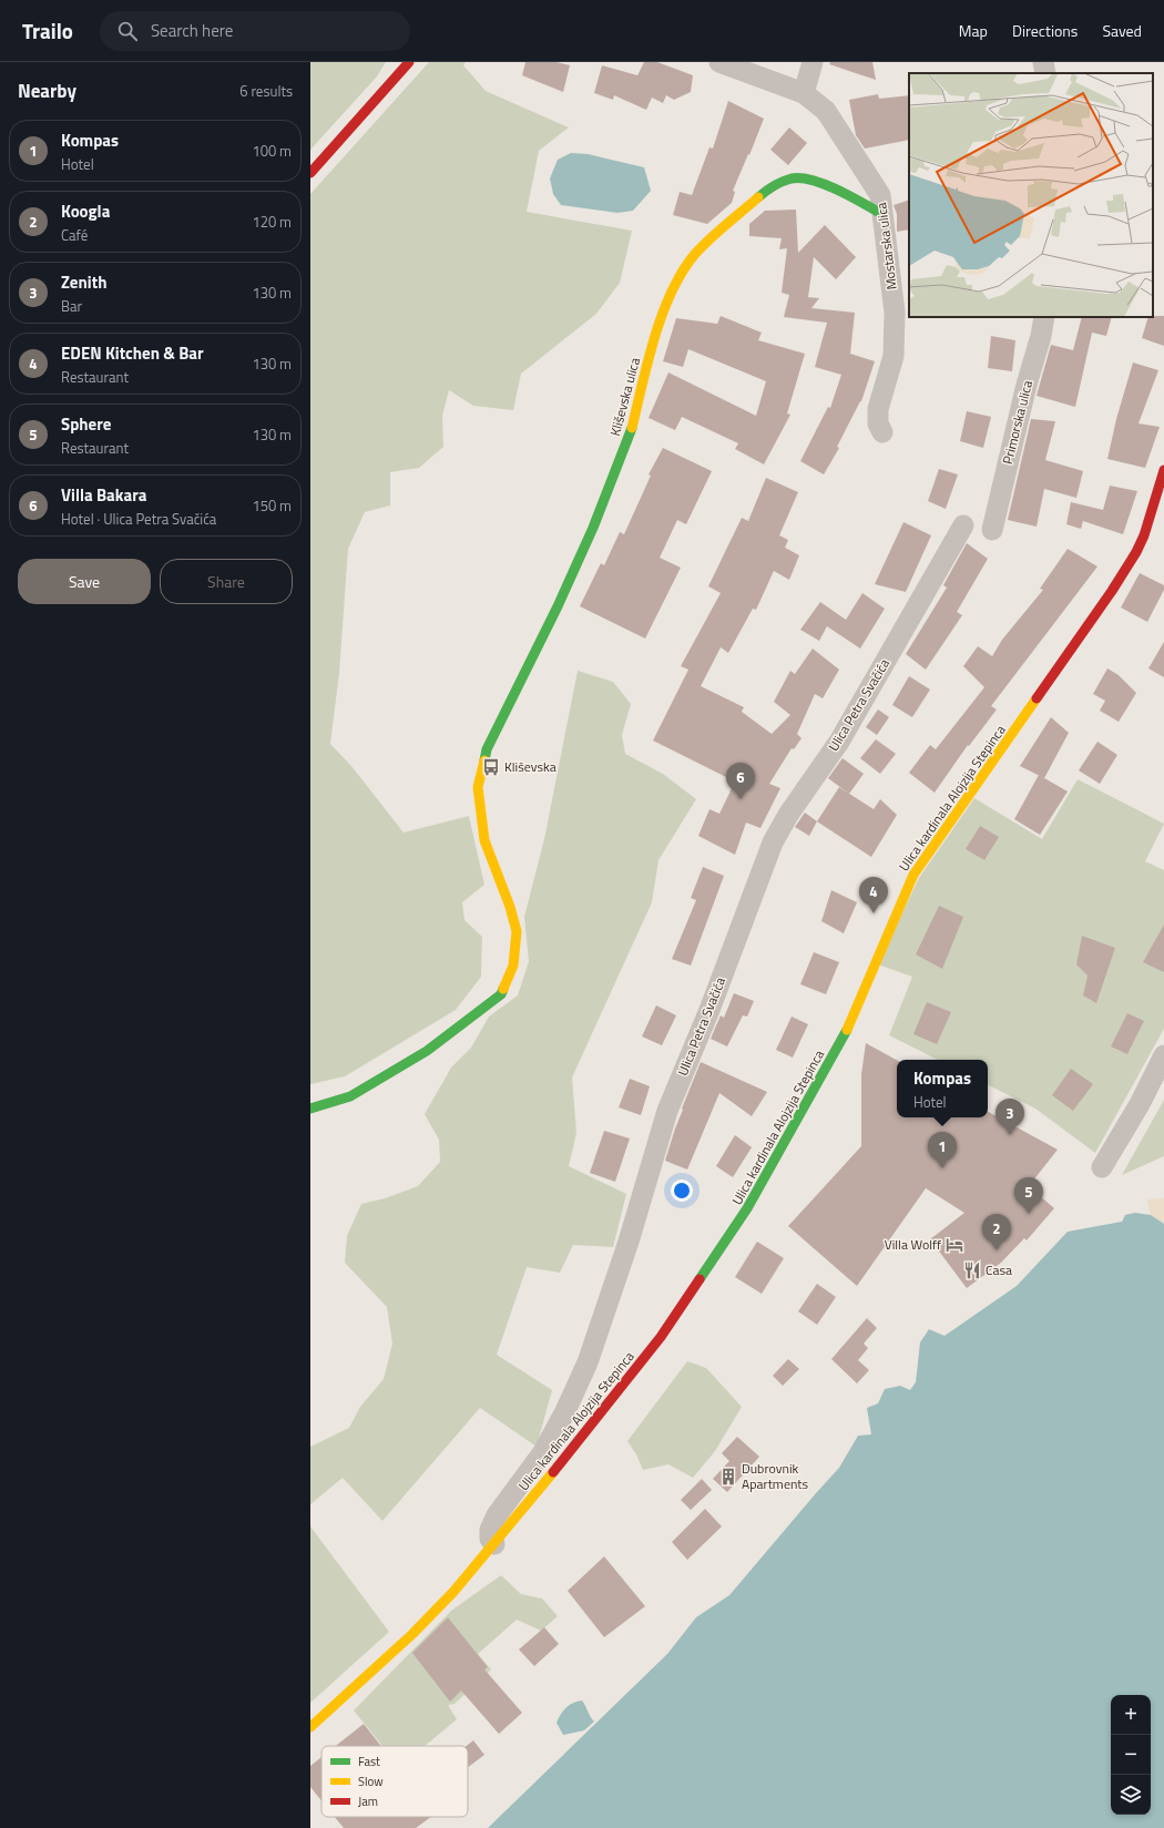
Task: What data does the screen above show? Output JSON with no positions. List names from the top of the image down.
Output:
{
  "streets": {
    "street": [
      "Mostarska ulica",
      "Kliševska ulica",
      "Primorska ulica",
      "Ulica Petra Svačića",
      "Ulica kardinala Alojzija Stepinca"
    ]
  },
  "crossings": [
    ["Mostarska ulica", "Kliševska ulica"],
    ["Ulica Petra Svačića", "Ulica kardinala Alojzija Stepinca"]
  ],
  "places": {
    "bus stop": ["Kliševska"],
    "hotel": ["Villa Wolff"],
    "restaurant": ["Casa"],
    "building": ["Dubrovnik Apartments"]
  },
  "legend": ["Fast", "Slow", "Jam"],
  "page": {
    "header": "Trailo",
    "search": "Search here",
    "nav": ["Map", "Directions", "Saved"],
    "heading": ["Nearby", "6 results"],
    "list": [
      {
        "mark": "1",
        "name": "Kompas",
        "note": "Hotel",
        "value": "100 m"
      },
      {
        "mark": "2",
        "name": "Koogla",
        "note": "Café",
        "value": "120 m"
      },
      {
        "mark": "3",
        "name": "Zenith",
        "note": "Bar",
        "value": "130 m"
      },
      {
        "mark": "4",
        "name": "EDEN Kitchen & Bar",
        "note": "Restaurant",
        "value": "130 m"
      },
      {
        "mark": "5",
        "name": "Sphere",
        "note": "Restaurant",
        "value": "130 m"
      },
      {
        "mark": "6",
        "name": "Villa Bakara",
        "note": "Hotel · Ulica Petra Svačića",
        "value": "150 m"
      }
    ],
    "buttons": ["Save", "Share"],
    "pins": [
      "6",
      "4",
      "3",
      "1",
      "5",
      "2"
    ],
    "popup": ["Kompas", "Hotel"],
    "map_buttons": ["+", "−"]
  }
}
